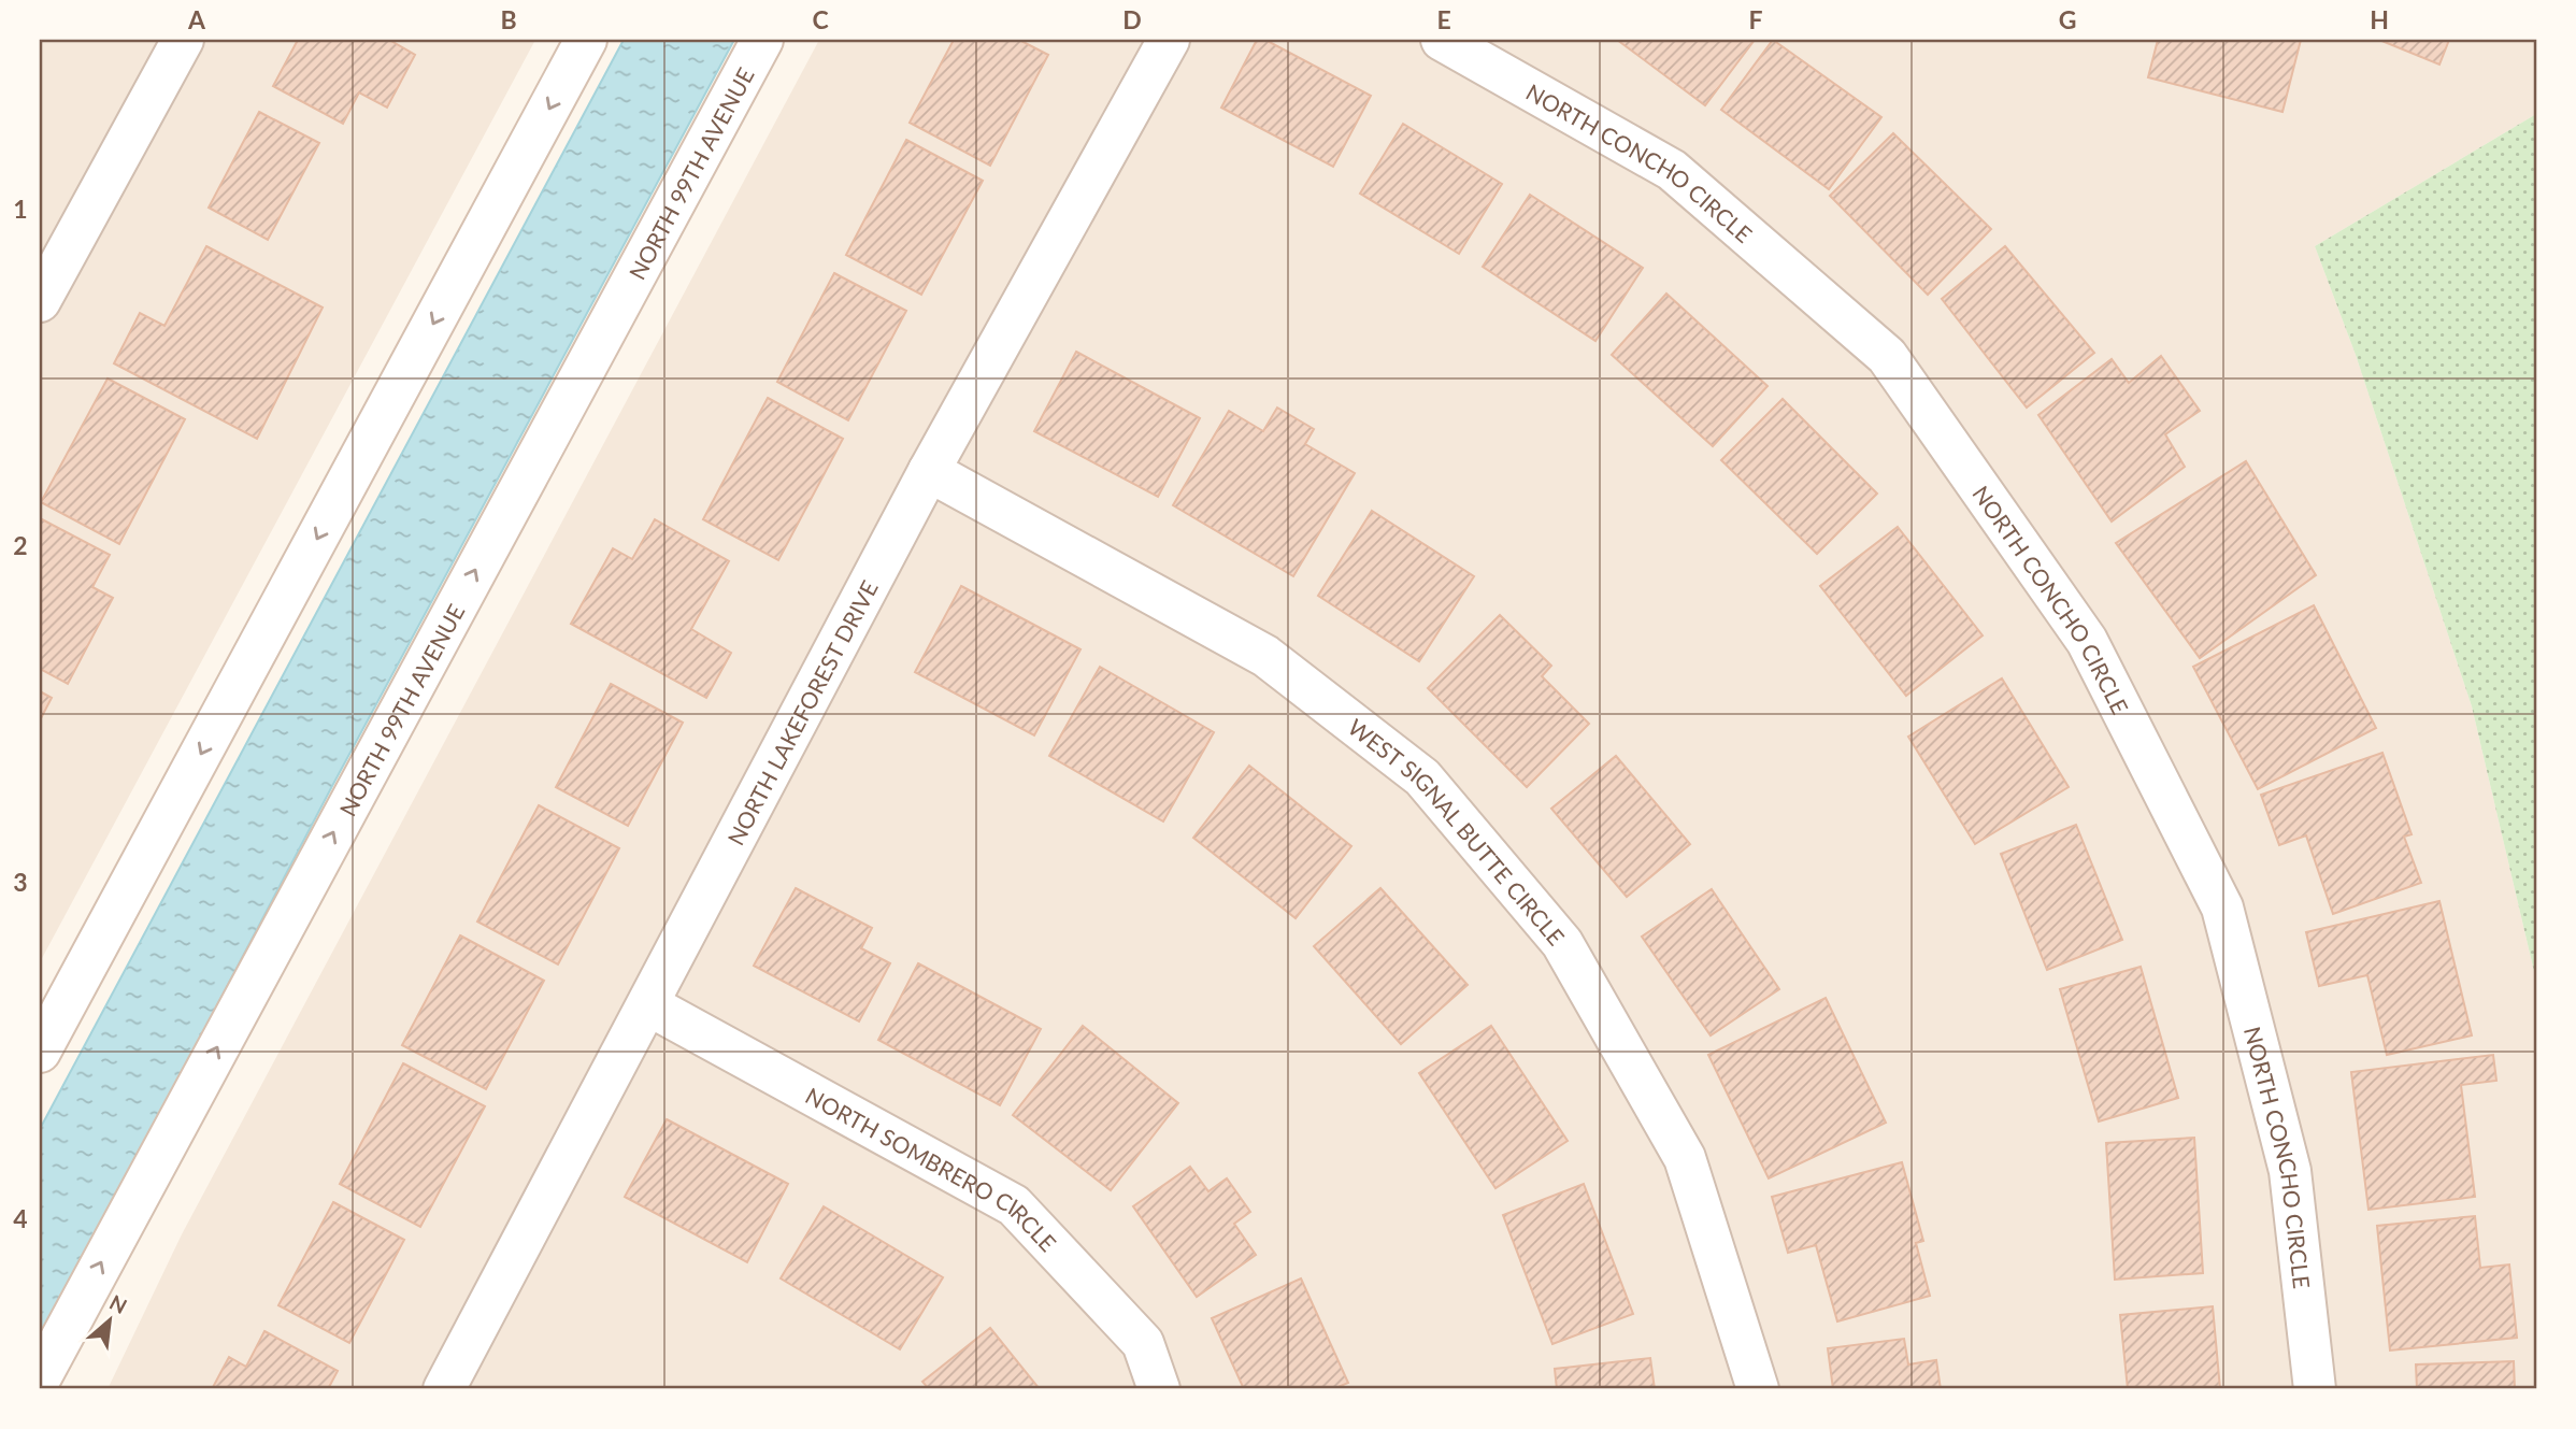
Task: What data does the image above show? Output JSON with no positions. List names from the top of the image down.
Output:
{
  "streets": {
    "street": [
      "NORTH CONCHO CIRCLE",
      "NORTH 99TH AVENUE",
      "NORTH LAKEFOREST DRIVE",
      "WEST SIGNAL BUTTE CIRCLE",
      "NORTH SOMBRERO CIRCLE"
    ]
  },
  "crossings": [
    ["NORTH LAKEFOREST DRIVE", "WEST SIGNAL BUTTE CIRCLE"],
    ["NORTH LAKEFOREST DRIVE", "NORTH SOMBRERO CIRCLE"]
  ],
  "north": "top right",
  "grid": {
    "columns": [
      "A",
      "B",
      "C",
      "D",
      "E",
      "F",
      "G",
      "H"
    ],
    "rows": [
      "1",
      "2",
      "3",
      "4"
    ]
  }
}
